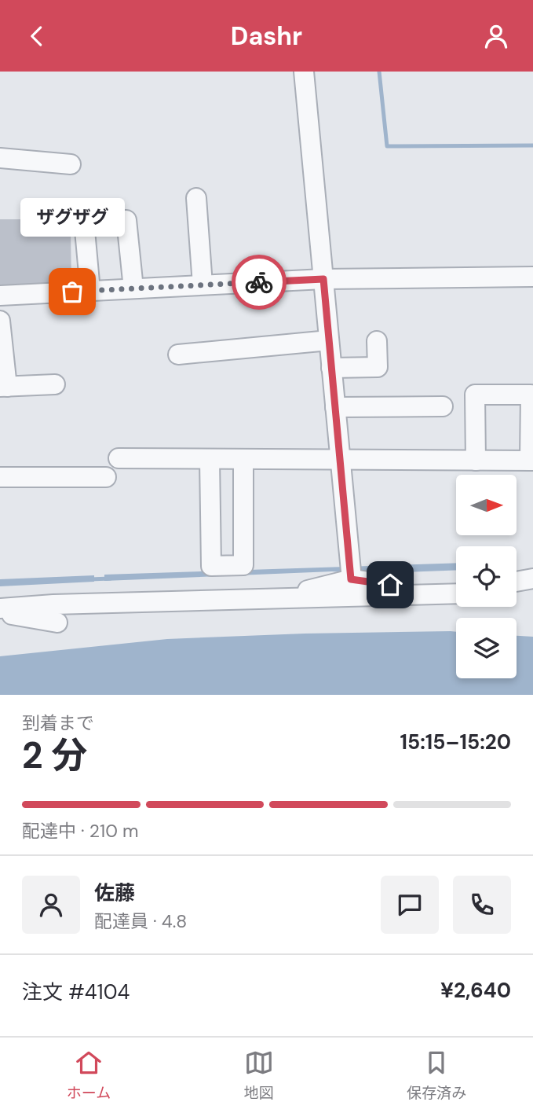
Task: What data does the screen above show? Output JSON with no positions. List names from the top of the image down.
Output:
{
  "places": ["ザグザグ"],
  "north": "right",
  "page": {
    "header": "Dashr",
    "bubble": "ザグザグ",
    "heading": ["2 分", "到着まで", "15:15–15:20"],
    "panel": [
      "佐藤",
      "配達員 · 4.8",
      "注文 #4104",
      "¥2,640"
    ],
    "bar": "配達中 · 210 m",
    "tabs": ["ホーム", "地図", "保存済み"]
  }
}
